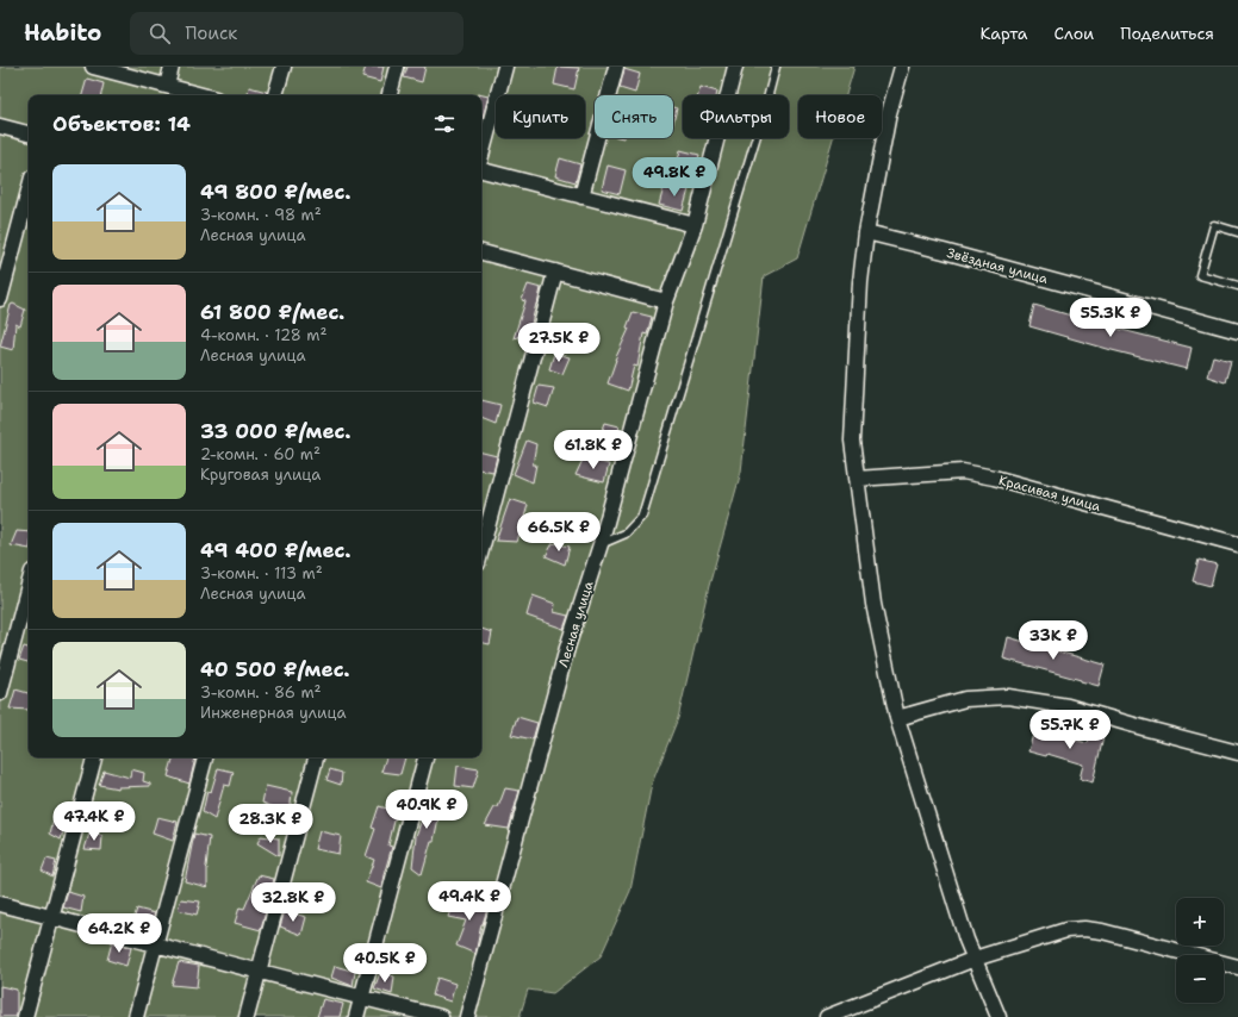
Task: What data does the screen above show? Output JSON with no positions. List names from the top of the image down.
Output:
{
  "streets": {
    "street": ["Звёздная улица", "Красивая улица", "Лесная улица"]
  },
  "page": {
    "header": "Habito",
    "search": "Поиск",
    "nav": ["Карта", "Слои", "Поделиться"],
    "chip": [
      "Купить",
      "Снять",
      "Фильтры",
      "Новое"
    ],
    "heading": "Объектов: 14",
    "list": [
      {
        "name": "49 800 ₽/мес.",
        "note": "3-комн. · 98 m² · Лесная улица"
      },
      {
        "name": "61 800 ₽/мес.",
        "note": "4-комн. · 128 m² · Лесная улица"
      },
      {
        "name": "33 000 ₽/мес.",
        "note": "2-комн. · 60 m² · Круговая улица"
      },
      {
        "name": "49 400 ₽/мес.",
        "note": "3-комн. · 113 m² · Лесная улица"
      },
      {
        "name": "40 500 ₽/мес.",
        "note": "3-комн. · 86 m² · Инженерная улица"
      }
    ],
    "price": [
      "49.8K ₽",
      "55.3K ₽",
      "27.5K ₽",
      "61.8K ₽",
      "66.5K ₽",
      "33K ₽",
      "55.7K ₽",
      "40.9K ₽",
      "47.4K ₽",
      "28.3K ₽",
      "49.4K ₽",
      "32.8K ₽",
      "64.2K ₽",
      "40.5K ₽"
    ],
    "map_buttons": ["+", "−"]
  }
}
